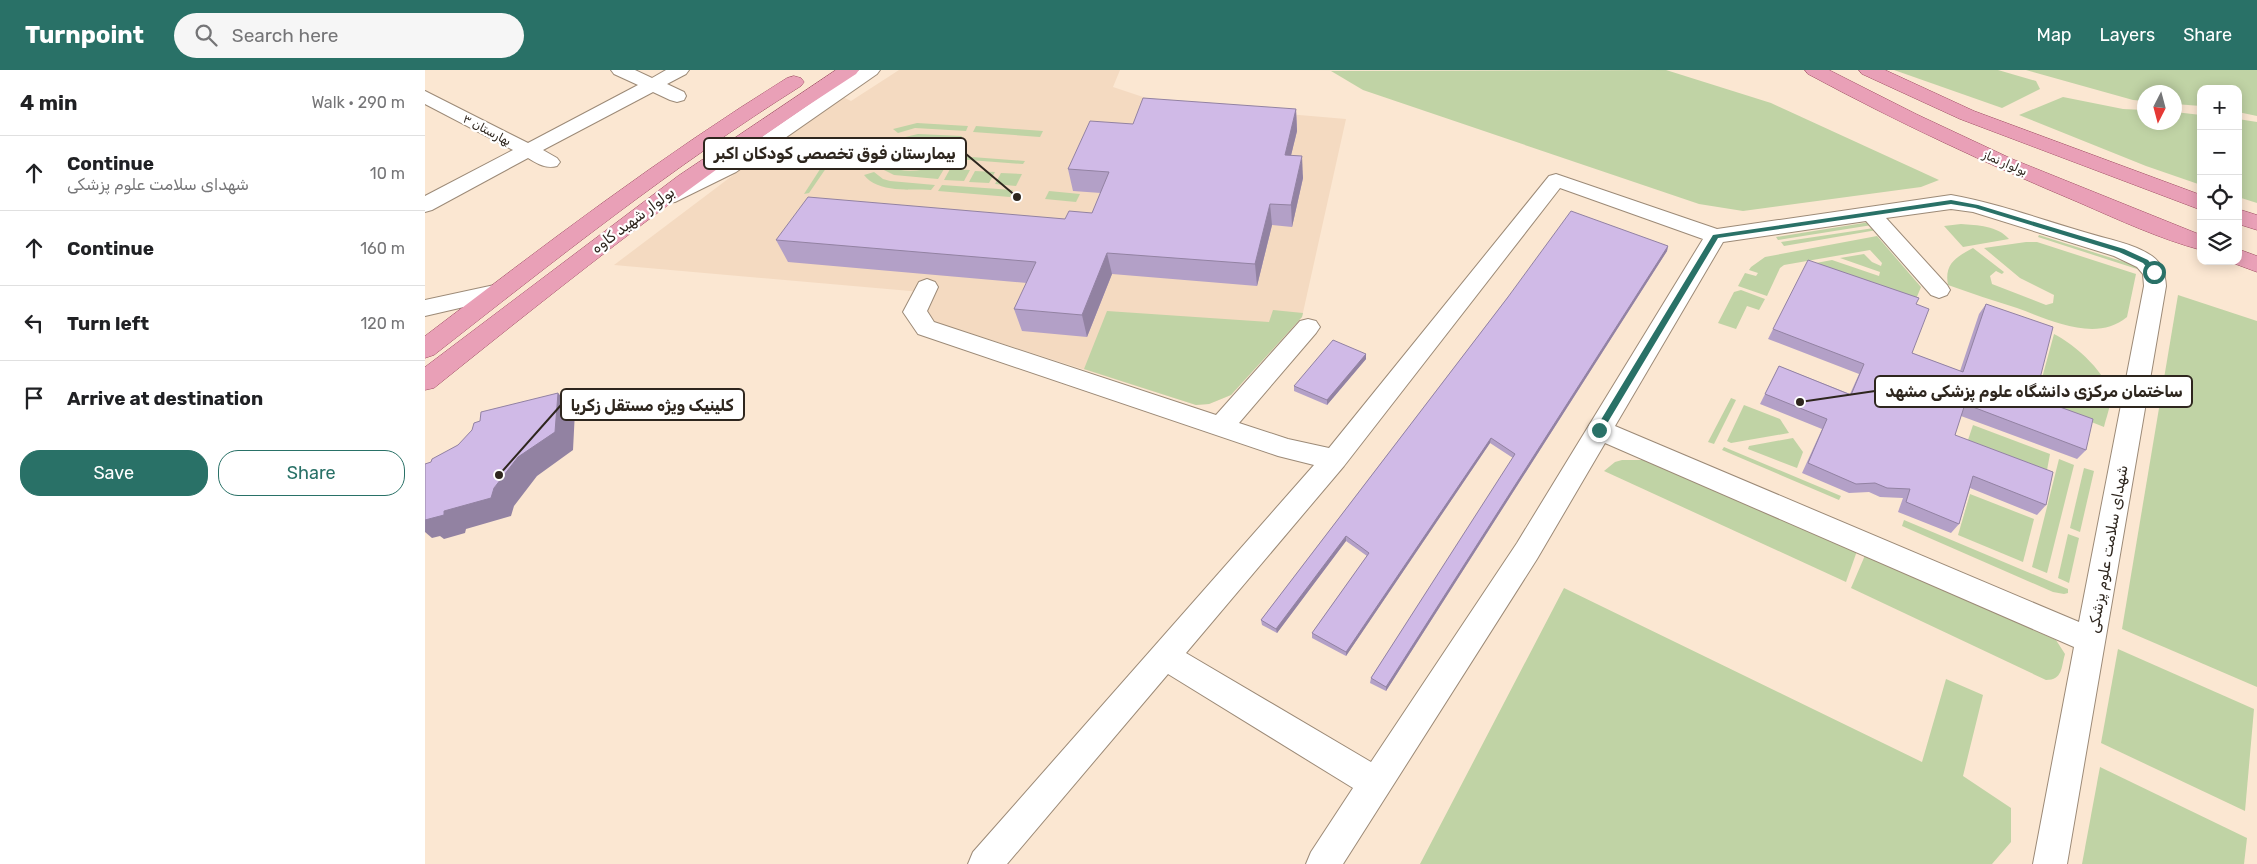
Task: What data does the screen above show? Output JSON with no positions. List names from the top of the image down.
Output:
{
  "streets": {
    "main road": ["بولوار نماز", "بولوار شهید کاوه"],
    "street": ["بهارستان ۳", "شهدای سلامت علوم پزشکی"]
  },
  "places": ["بیمارستان فوق تخصصی کودکان اکبر", "ساختمان مرکزی دانشگاه علوم پزشکی مشهد", "کلینیک ویژه مستقل زکریا"],
  "north": "bottom",
  "page": {
    "header": "Turnpoint",
    "search": "Search here",
    "nav": ["Map", "Layers", "Share"],
    "heading": ["4 min", "Walk · 290 m"],
    "map_buttons": ["+", "−"],
    "list": [
      ["Continue", "شهدای سلامت علوم پزشکی", "10 m"],
      ["Continue", "160 m"],
      ["Turn left", "120 m"],
      "Arrive at destination"
    ],
    "buttons": ["Save", "Share"]
  }
}
